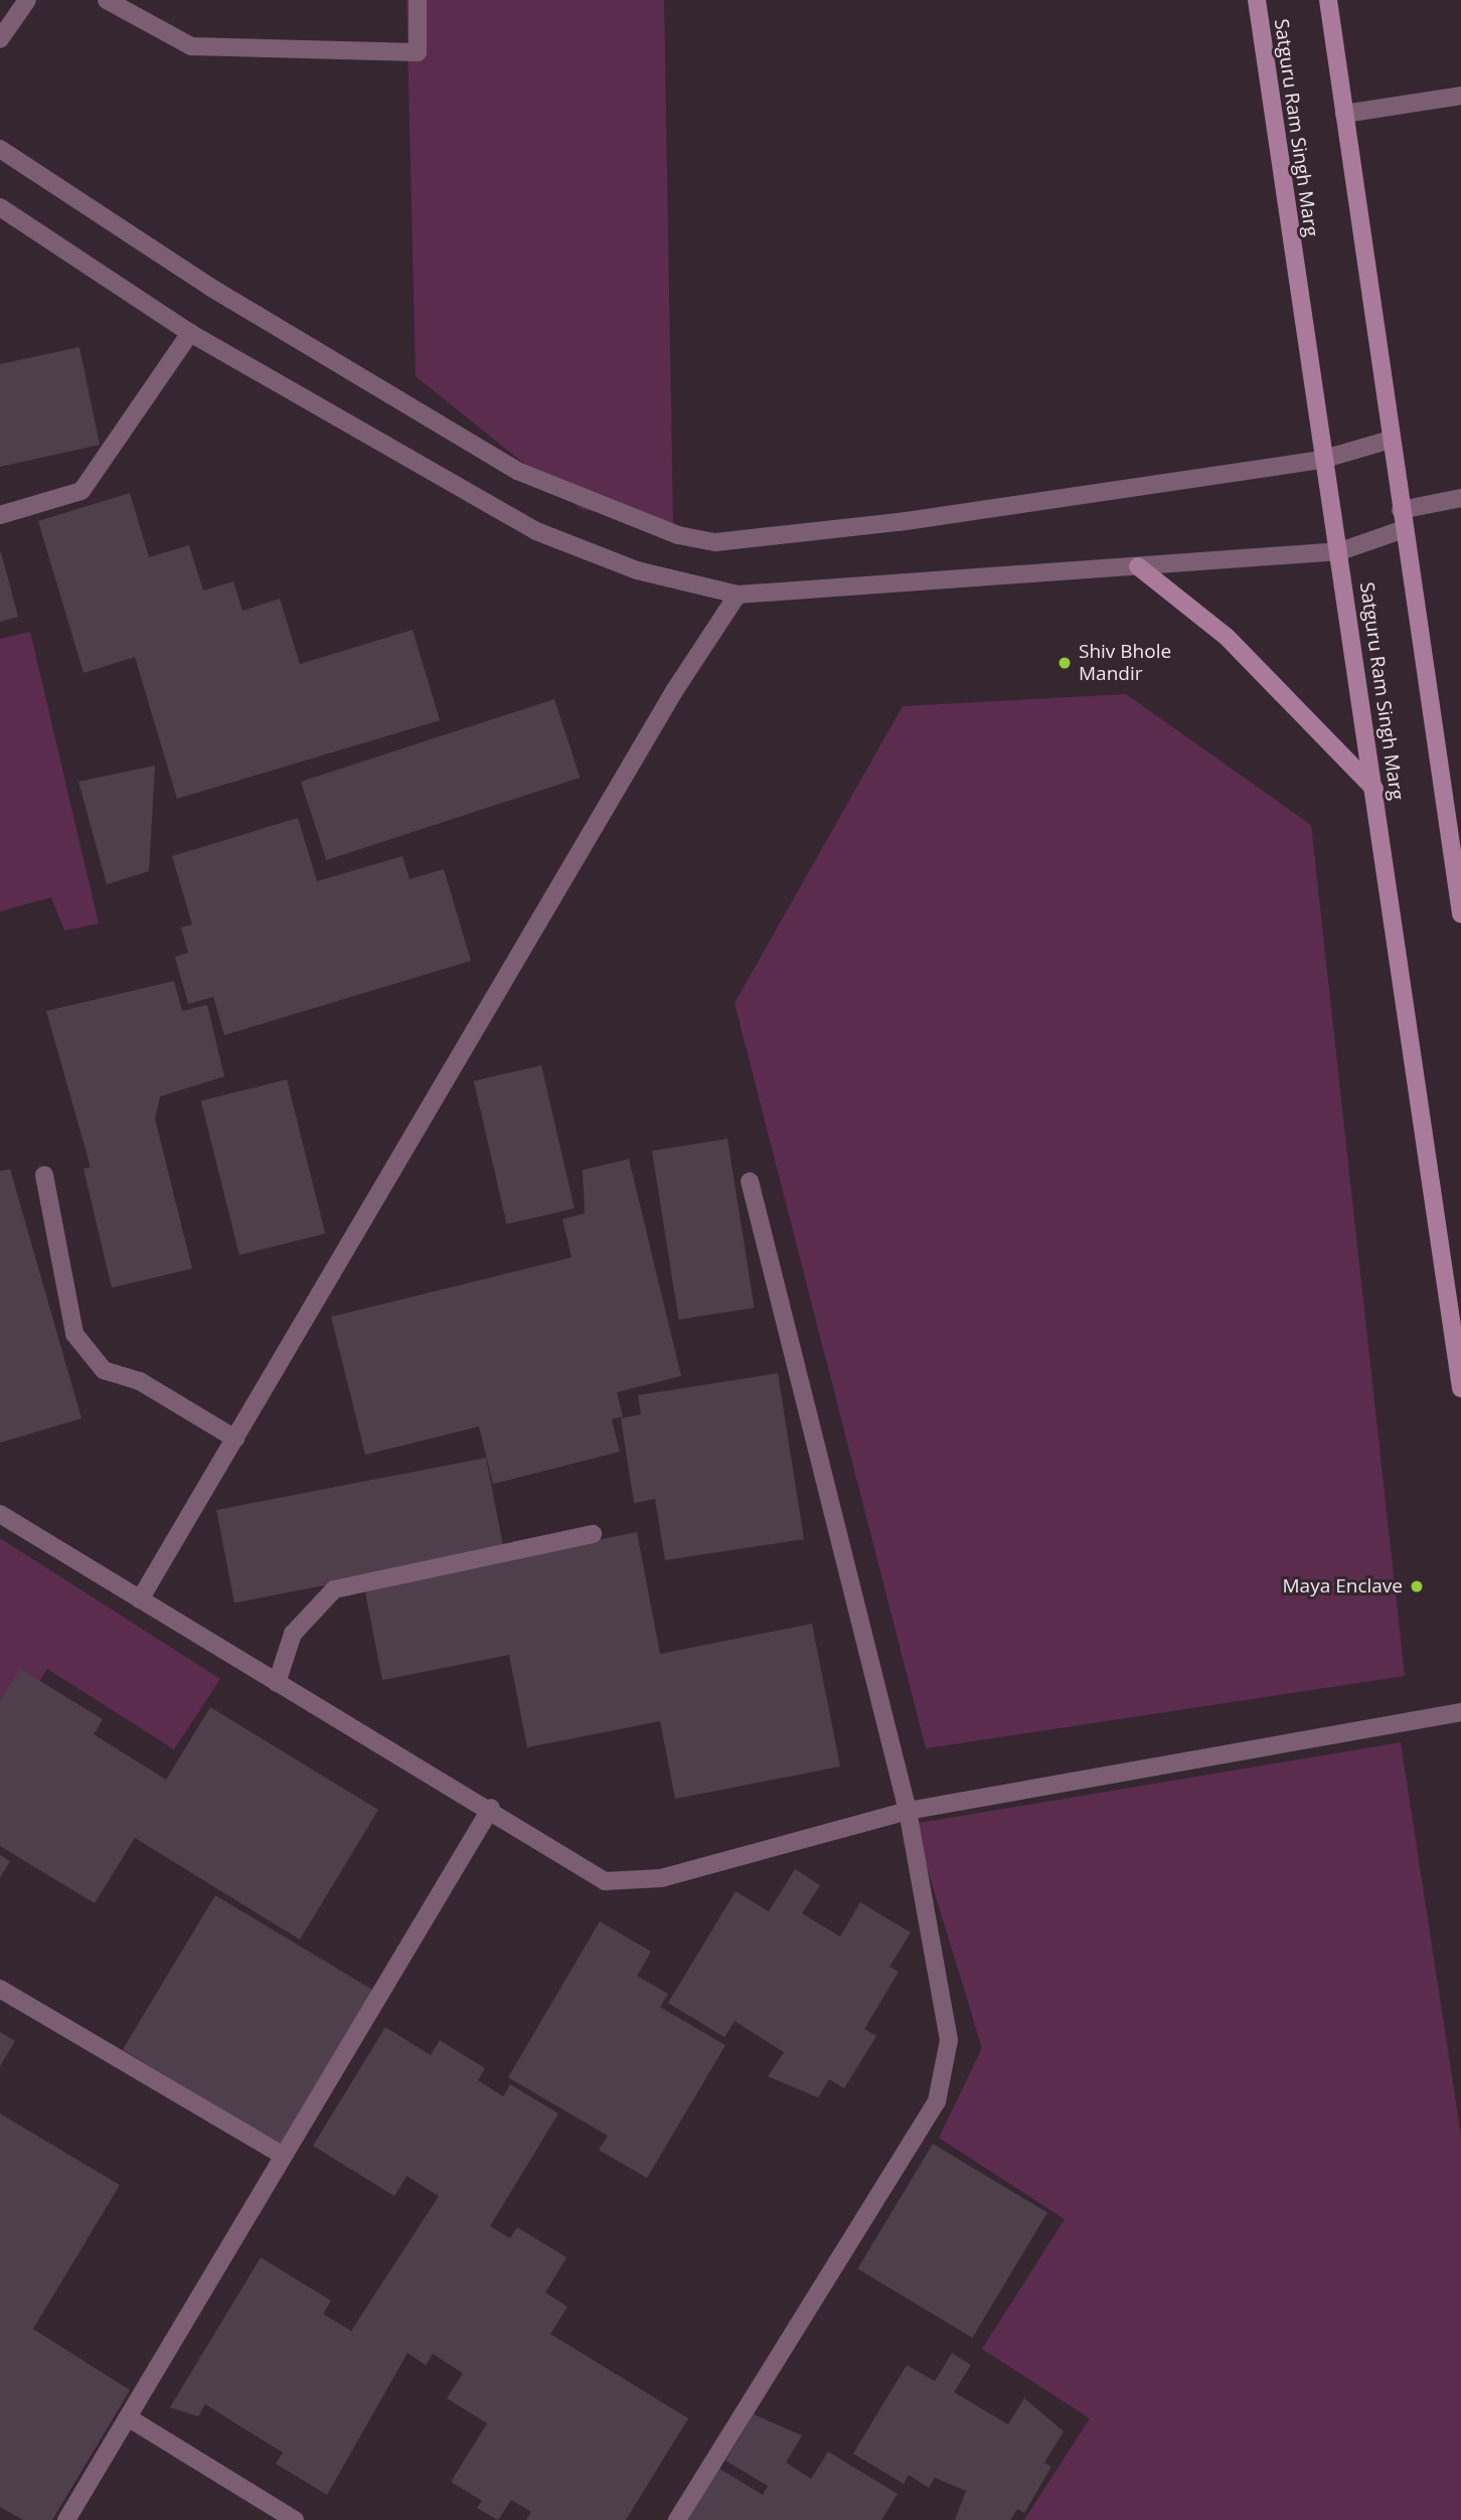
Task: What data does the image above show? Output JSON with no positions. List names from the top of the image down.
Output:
{
  "streets": {
    "main road": ["Satguru Ram Singh Marg"]
  },
  "places": ["Shiv Bhole Mandir", "Maya Enclave"]
}
